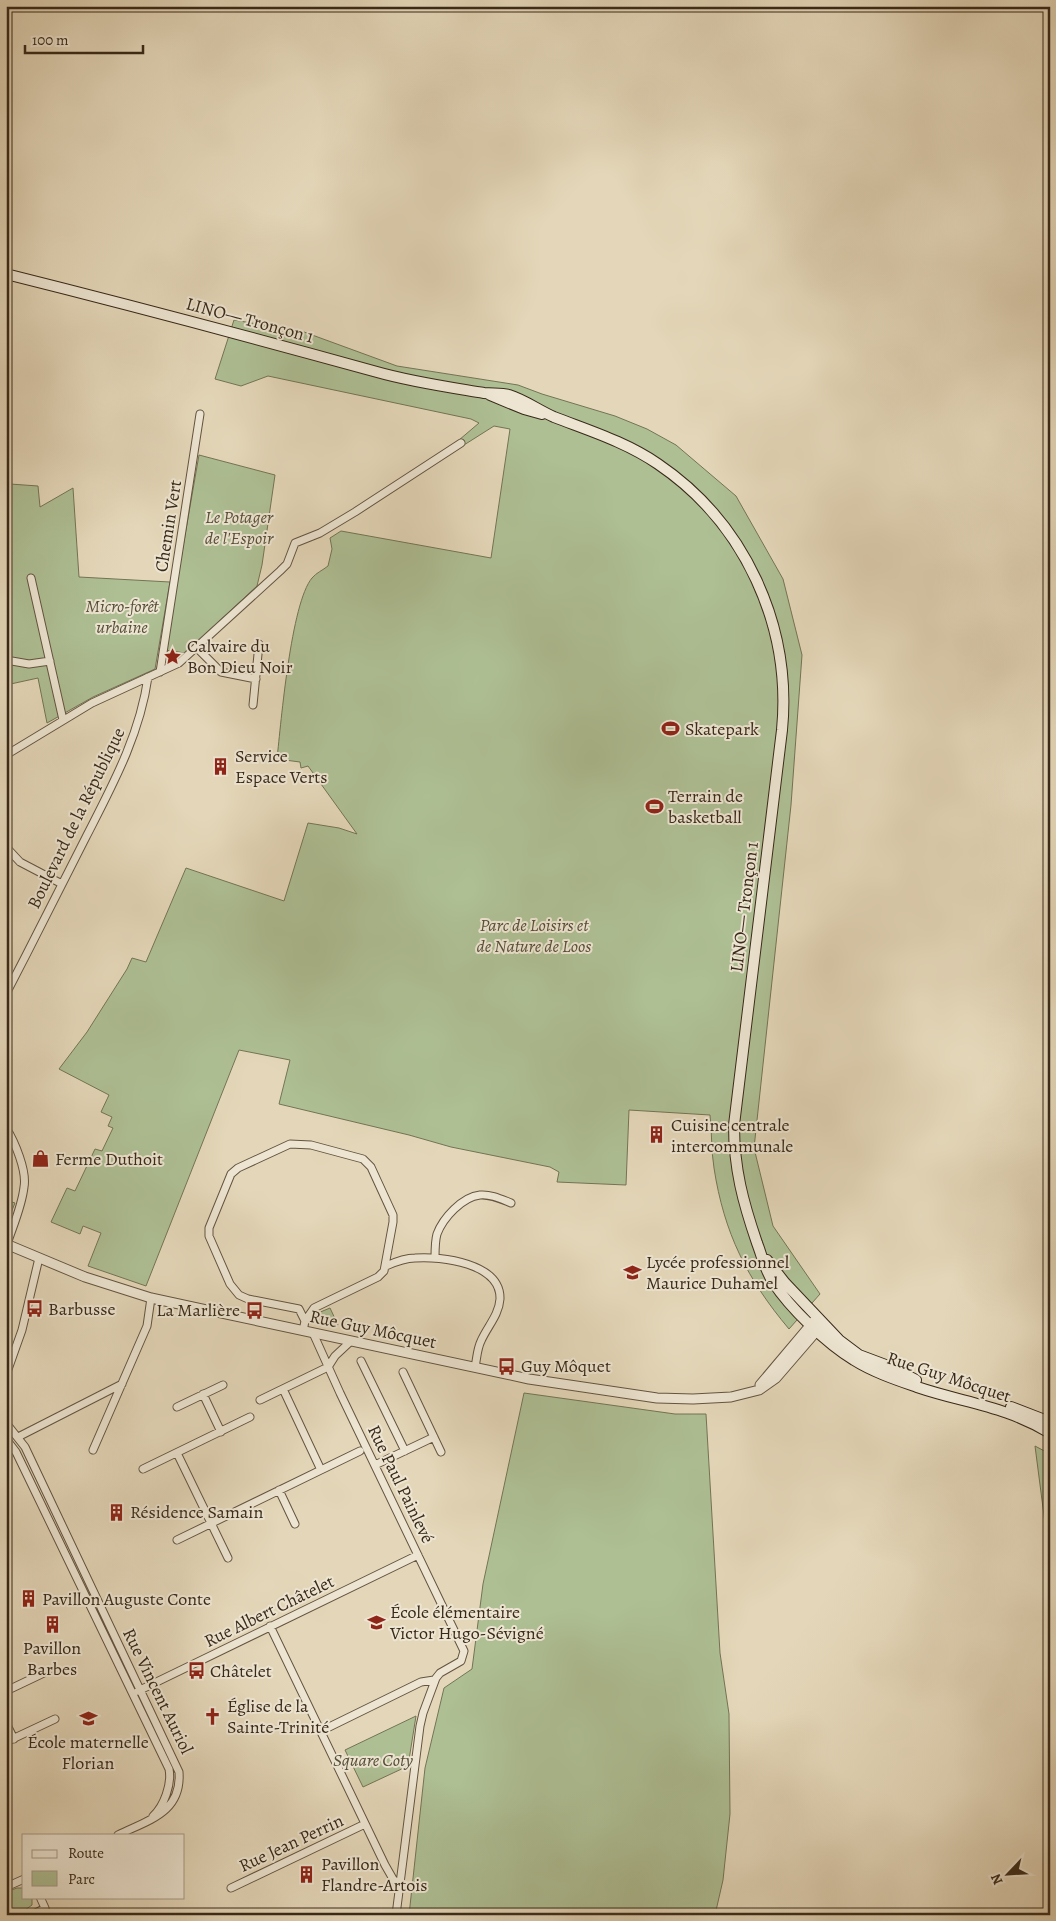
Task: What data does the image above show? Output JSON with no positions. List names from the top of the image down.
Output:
{
  "streets": {
    "main road": ["LINO— Tronçon 1", "Rue Guy Môcquet"],
    "street": [
      "Chemin Vert",
      "Boulevard de la République",
      "Rue Paul Painlevé",
      "Rue Albert Châtelet",
      "Rue Vincent Auriol",
      "Rue Jean Perrin"
    ]
  },
  "crossings": [
    ["LINO— Tronçon 1", "Rue Guy Môcquet"],
    ["Rue Guy Môcquet", "Rue Paul Painlevé"],
    ["Rue Paul Painlevé", "Rue Albert Châtelet"],
    ["Rue Albert Châtelet", "Rue Vincent Auriol"]
  ],
  "parks": [
    "Le Potager de l'Espoir",
    "Micro-forêt urbaine",
    "Parc de Loisirs et de Nature de Loos",
    "Square Coty"
  ],
  "places": {
    "place": ["Calvaire du Bon Dieu Noir"],
    "sports": ["Skatepark", "Terrain de basketball"],
    "building": [
      "Service Espace Verts",
      "Cuisine centrale intercommunale",
      "Résidence Samain",
      "Pavillon Auguste Conte",
      "Pavillon Barbes",
      "Pavillon Flandre-Artois"
    ],
    "shop": ["Ferme Duthoit"],
    "school or university": ["Lycée professionnel Maurice Duhamel", "École élémentaire Victor Hugo-Sévigné", "École maternelle Florian"],
    "bus stop": [
      "Barbusse",
      "La Marlière",
      "Guy Môquet",
      "Châtelet"
    ],
    "church": ["Église de la Sainte-Trinité"]
  },
  "legend": ["Route", "Parc"],
  "scale_bar": "100 m",
  "north": "bottom left"
}
